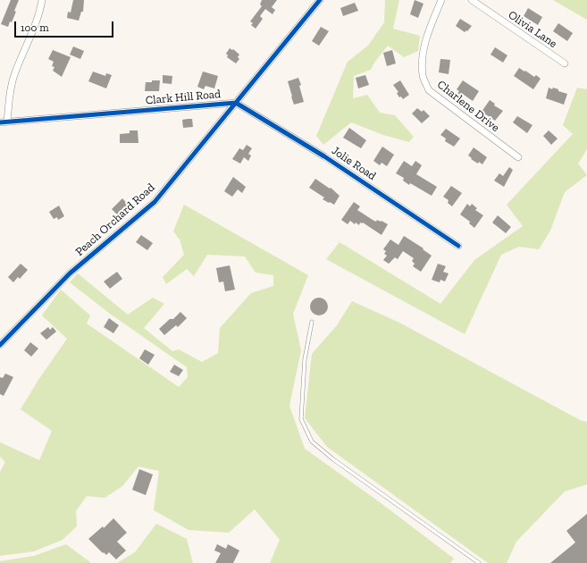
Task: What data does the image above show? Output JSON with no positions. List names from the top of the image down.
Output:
{
  "streets": {
    "street": [
      "Olivia Lane",
      "Clark Hill Road",
      "Charlene Drive",
      "Jolie Road",
      "Peach Orchard Road"
    ]
  },
  "crossings": [
    ["Clark Hill Road", "Jolie Road"],
    ["Clark Hill Road", "Peach Orchard Road"],
    ["Jolie Road", "Peach Orchard Road"]
  ],
  "scale_bar": "100 m"
}
